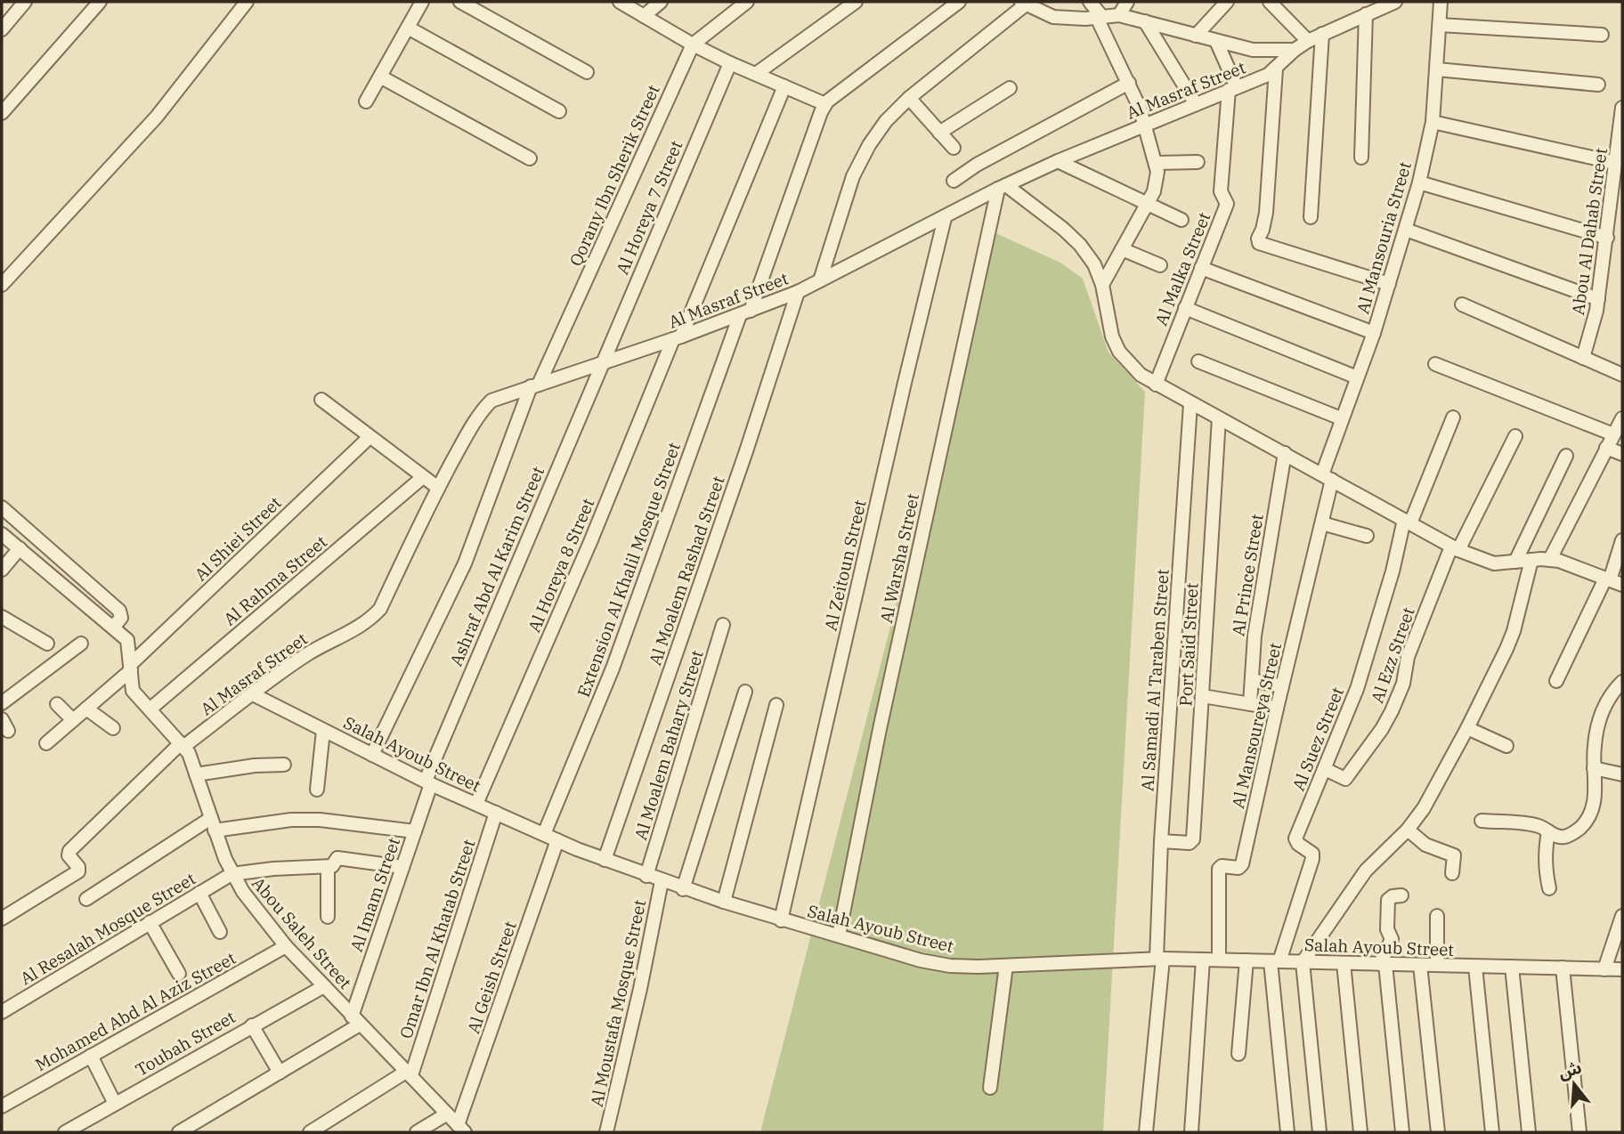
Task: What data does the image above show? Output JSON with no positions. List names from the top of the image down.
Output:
{
  "streets": {
    "street": [
      "Al Masraf Street",
      "Qorany Ibn Sherik Street",
      "Al Horeya 7 Street",
      "Abou Al Dahab Street",
      "Al Mansouria Street",
      "Al Malka Street",
      "Al Shiei Street",
      "Al Warsha Street",
      "Al Horeya 8 Street",
      "Al Zeitoun Street",
      "Ashraf Abd Al Karim Street",
      "Extension Al Khalil Mosque Street",
      "Al Moalem Rashad Street",
      "Al Prince Street",
      "Al Rahma Street",
      "Port Said Street",
      "Al Ezz Street",
      "Al Samadi Al Taraben Street",
      "Al Mansoureya Street",
      "Al Suez Street",
      "Al Moalem Bahary Street",
      "Salah Ayoub Street",
      "Al Imam Street",
      "Al Resalah Mosque Street",
      "Abou Saleh Street",
      "Omar Ibn Al Khatab Street",
      "Al Geish Street",
      "Al Moustafa Mosque Street",
      "Mohamed Abd Al Aziz Street",
      "Toubah Street"
    ]
  },
  "crossings": [
    ["Al Masraf Street", "Qorany Ibn Sherik Street"],
    ["Al Masraf Street", "Al Horeya 7 Street"],
    ["Al Masraf Street", "Al Malka Street"],
    ["Al Masraf Street", "Al Warsha Street"],
    ["Al Masraf Street", "Al Horeya 8 Street"],
    ["Al Masraf Street", "Al Zeitoun Street"],
    ["Al Masraf Street", "Ashraf Abd Al Karim Street"],
    ["Al Masraf Street", "Extension Al Khalil Mosque Street"],
    ["Al Masraf Street", "Al Moalem Rashad Street"],
    ["Al Masraf Street", "Salah Ayoub Street"],
    ["Al Masraf Street", "Abou Saleh Street"],
    ["Qorany Ibn Sherik Street", "Salah Ayoub Street"],
    ["Al Horeya 7 Street", "Ashraf Abd Al Karim Street"],
    ["Al Mansouria Street", "Al Mansoureya Street"],
    ["Al Shiei Street", "Abou Saleh Street"],
    ["Al Warsha Street", "Salah Ayoub Street"],
    ["Al Horeya 8 Street", "Salah Ayoub Street"],
    ["Al Zeitoun Street", "Salah Ayoub Street"],
    ["Ashraf Abd Al Karim Street", "Salah Ayoub Street"],
    ["Ashraf Abd Al Karim Street", "Al Imam Street"],
    ["Extension Al Khalil Mosque Street", "Salah Ayoub Street"],
    ["Al Moalem Rashad Street", "Salah Ayoub Street"],
    ["Al Rahma Street", "Abou Saleh Street"],
    ["Port Said Street", "Al Samadi Al Taraben Street"],
    ["Al Ezz Street", "Al Suez Street"],
    ["Al Samadi Al Taraben Street", "Salah Ayoub Street"],
    ["Al Mansoureya Street", "Salah Ayoub Street"],
    ["Al Suez Street", "Salah Ayoub Street"],
    ["Al Moalem Bahary Street", "Salah Ayoub Street"],
    ["Salah Ayoub Street", "Al Imam Street"],
    ["Salah Ayoub Street", "Omar Ibn Al Khatab Street"],
    ["Salah Ayoub Street", "Al Geish Street"],
    ["Salah Ayoub Street", "Al Moustafa Mosque Street"],
    ["Al Imam Street", "Abou Saleh Street"],
    ["Al Resalah Mosque Street", "Abou Saleh Street"],
    ["Abou Saleh Street", "Omar Ibn Al Khatab Street"],
    ["Abou Saleh Street", "Al Geish Street"],
    ["Abou Saleh Street", "Mohamed Abd Al Aziz Street"],
    ["Abou Saleh Street", "Toubah Street"]
  ],
  "north": "top"
}
